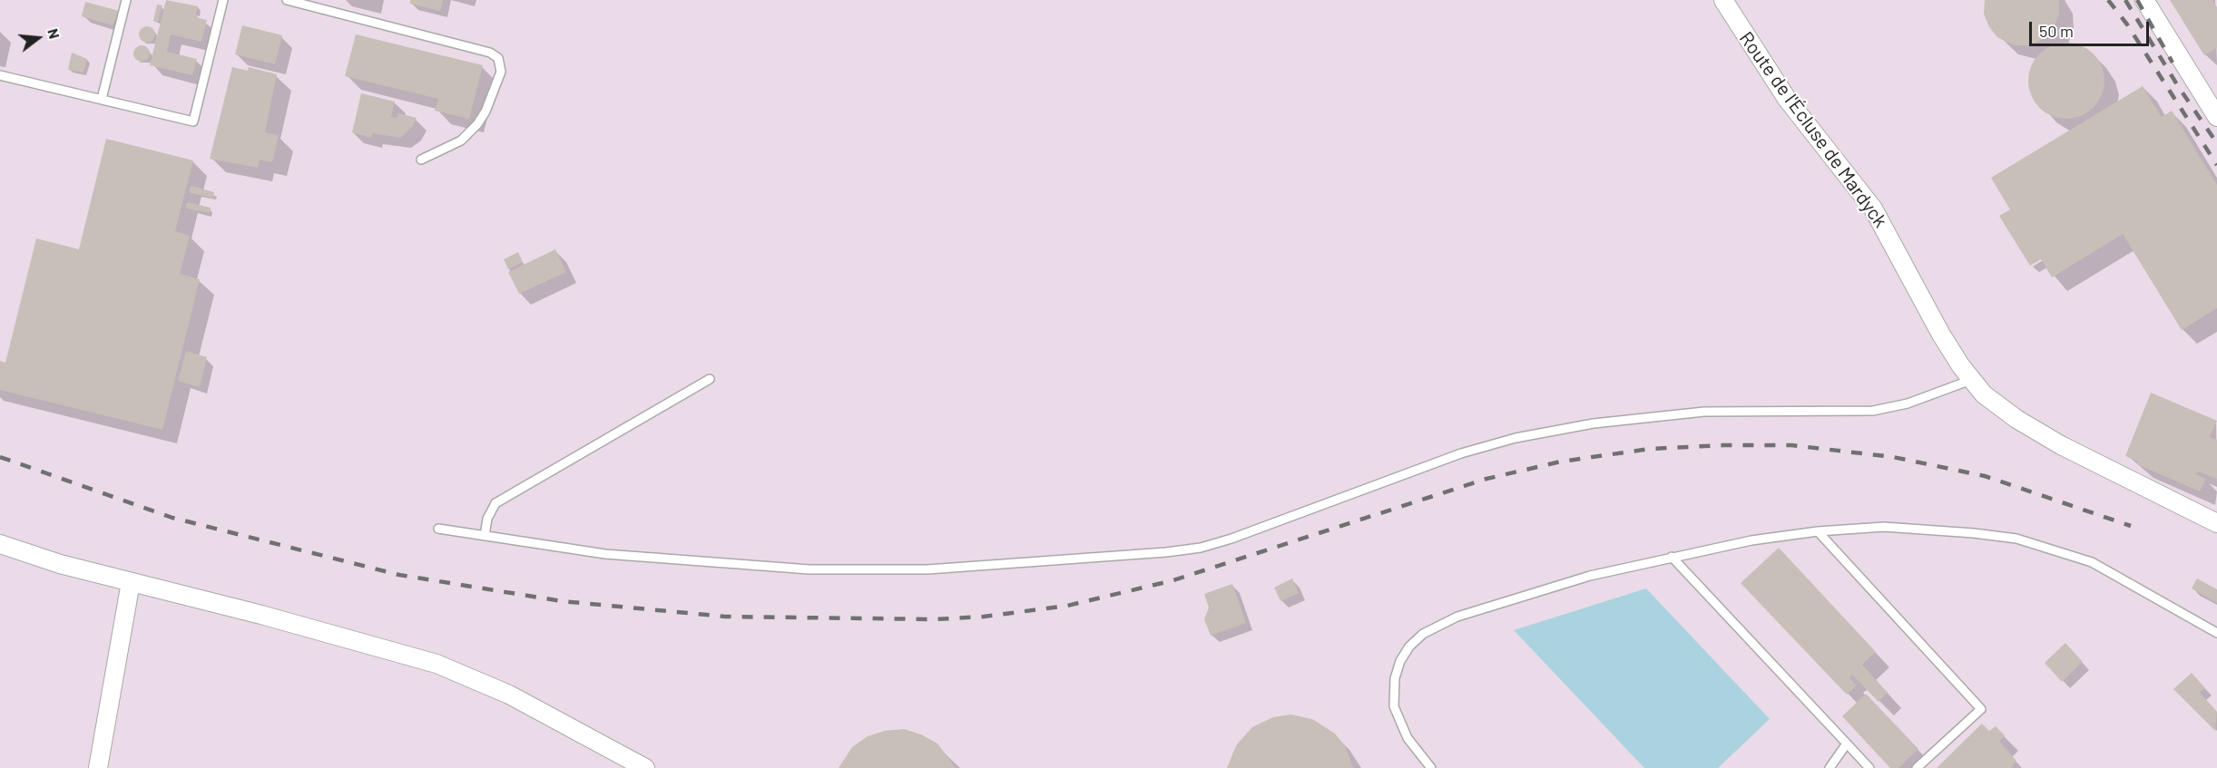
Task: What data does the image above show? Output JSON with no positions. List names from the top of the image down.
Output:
{
  "streets": {
    "street": ["Route de l'Écluse de Mardyck"]
  },
  "scale_bar": "50 m",
  "north": "right"
}
